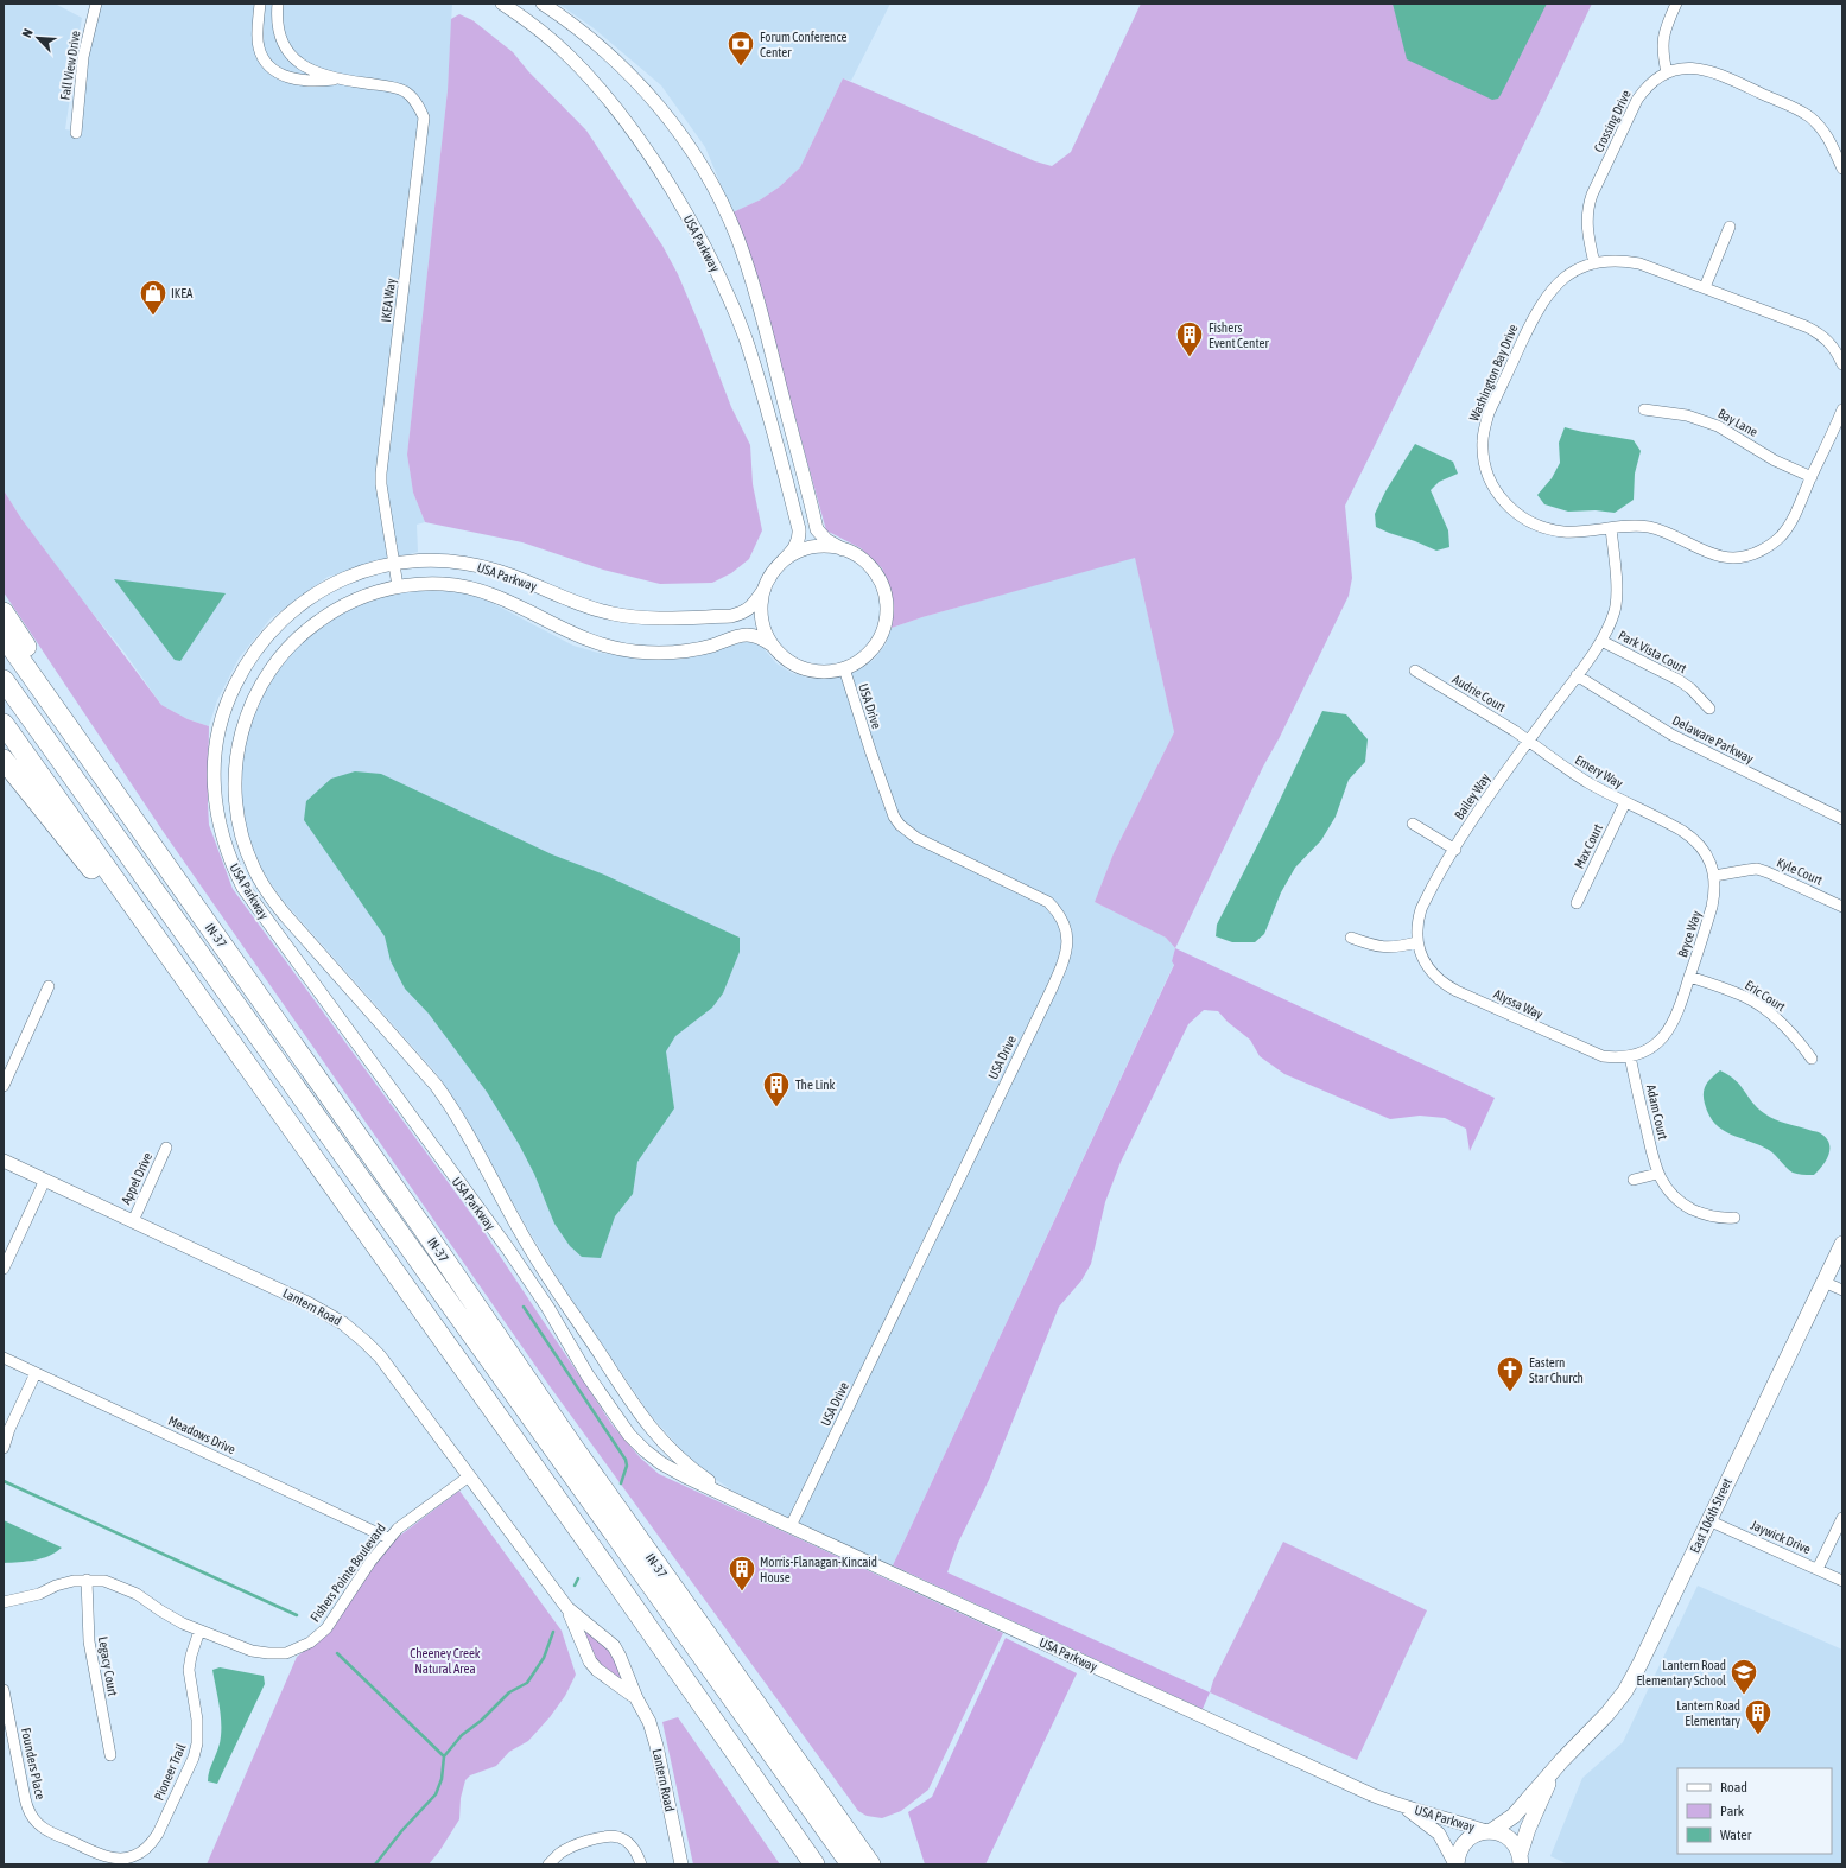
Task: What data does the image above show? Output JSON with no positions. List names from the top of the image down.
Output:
{
  "streets": {
    "highway": ["IN-37"],
    "main road": ["East 106th Street"],
    "street": [
      "Fall View Drive",
      "Crossing Drive",
      "USA Parkway",
      "IKEA Way",
      "Washington Bay Drive",
      "Bay Lane",
      "Park Vista Court",
      "Audrie Court",
      "USA Drive",
      "Delaware Parkway",
      "Emery Way",
      "Bailey Way",
      "Max Court",
      "Kyle Court",
      "Bryce Way",
      "Eric Court",
      "Alyssa Way",
      "Adam Court",
      "Appel Drive",
      "Lantern Road",
      "Meadows Drive",
      "Jaywick Drive",
      "Fishers Pointe Boulevard",
      "Legacy Court",
      "Founders Place",
      "Pioneer Trail"
    ]
  },
  "crossings": [
    ["Crossing Drive", "Washington Bay Drive"],
    ["USA Parkway", "IKEA Way"],
    ["USA Parkway", "USA Drive"],
    ["USA Parkway", "East 106th Street"],
    ["Washington Bay Drive", "Bay Lane"],
    ["Washington Bay Drive", "Bailey Way"],
    ["Park Vista Court", "Bailey Way"],
    ["Audrie Court", "Emery Way"],
    ["Audrie Court", "Bailey Way"],
    ["Delaware Parkway", "Bailey Way"],
    ["Emery Way", "Bailey Way"],
    ["Emery Way", "Max Court"],
    ["Emery Way", "Bryce Way"],
    ["Bailey Way", "Alyssa Way"],
    ["Kyle Court", "Bryce Way"],
    ["Bryce Way", "Eric Court"],
    ["Bryce Way", "Alyssa Way"],
    ["Bryce Way", "Adam Court"],
    ["Alyssa Way", "Adam Court"],
    ["Appel Drive", "Lantern Road"],
    ["Lantern Road", "Fishers Pointe Boulevard"],
    ["Meadows Drive", "Fishers Pointe Boulevard"],
    ["East 106th Street", "Jaywick Drive"],
    ["Fishers Pointe Boulevard", "Legacy Court"],
    ["Fishers Pointe Boulevard", "Pioneer Trail"],
    ["Founders Place", "Pioneer Trail"]
  ],
  "parks": ["Cheeney Creek Natural Area"],
  "places": {
    "bank": ["Forum Conference Center"],
    "shop": ["IKEA"],
    "building": [
      "Fishers Event Center",
      "The Link",
      "Morris-Flanagan-Kincaid House",
      "Lantern Road Elementary"
    ],
    "church": ["Eastern Star Church"],
    "school or university": ["Lantern Road Elementary School"]
  },
  "legend": ["Road", "Park", "Water"],
  "north": "top left"
}
